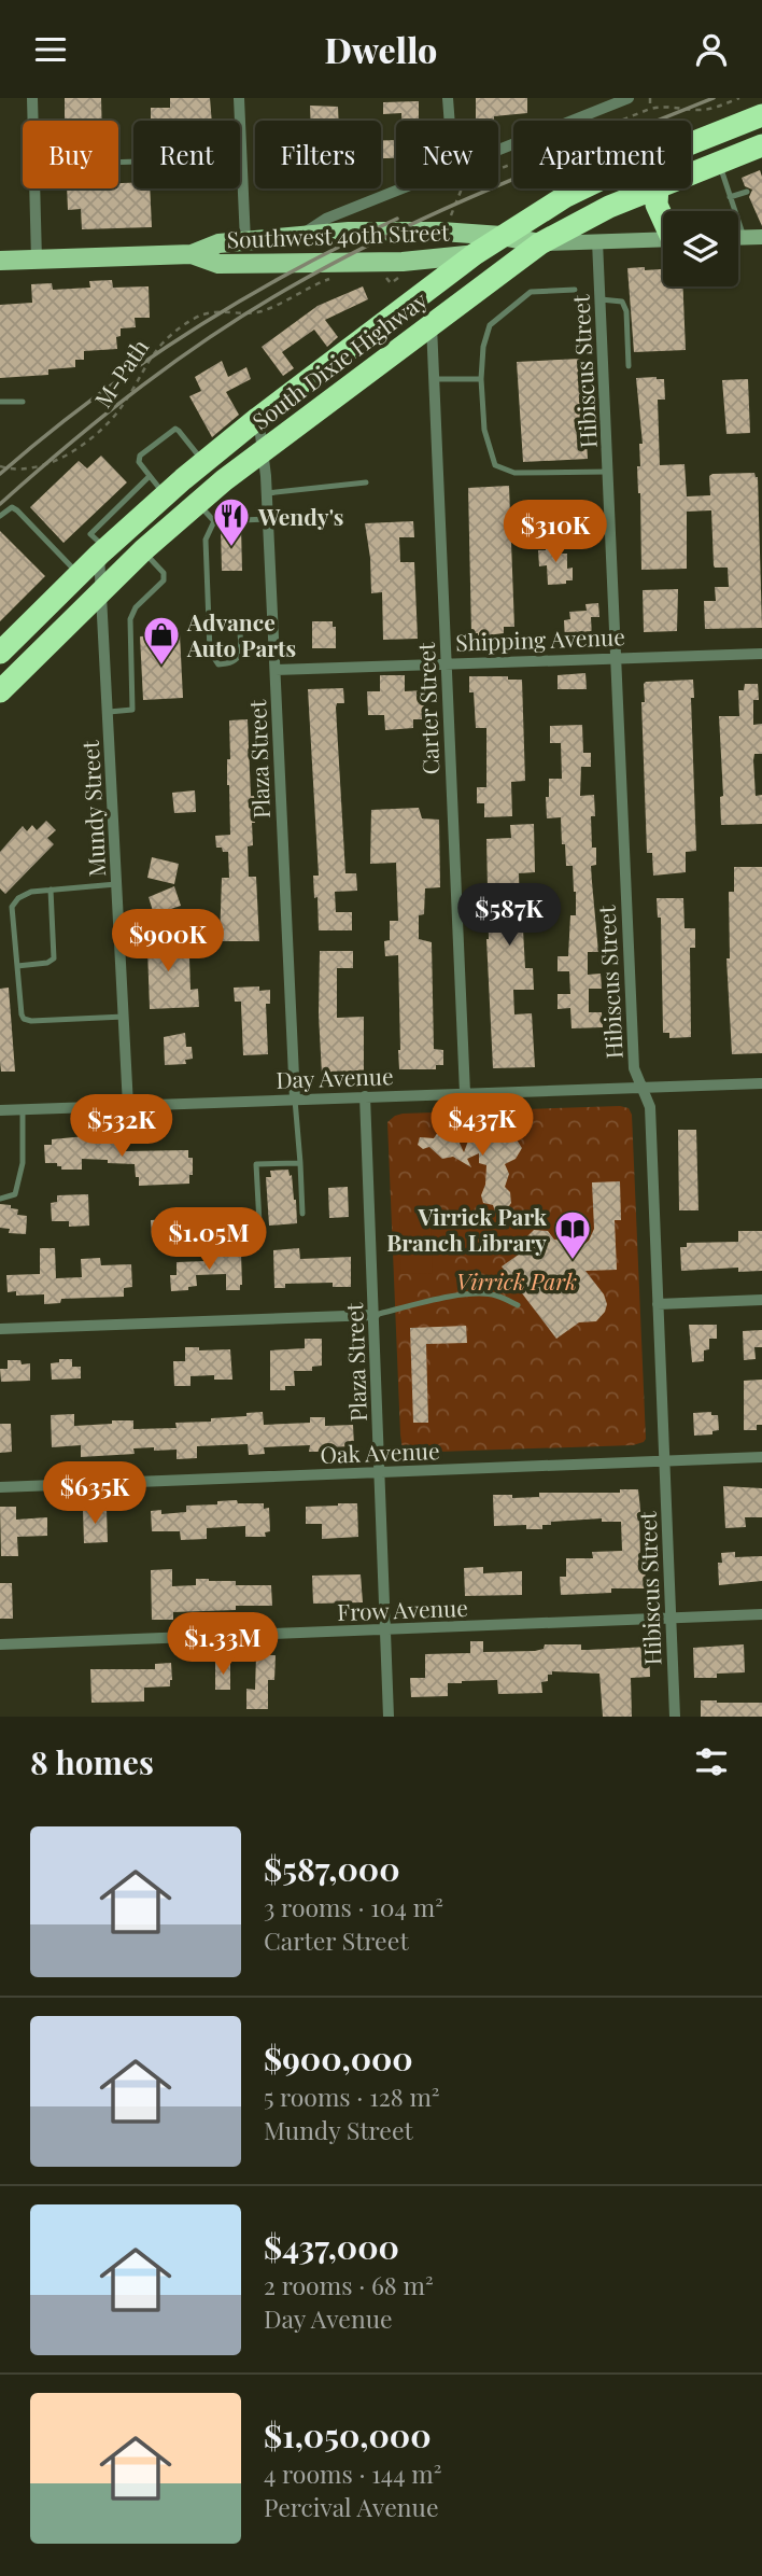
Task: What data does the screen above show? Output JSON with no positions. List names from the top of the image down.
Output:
{
  "streets": {
    "highway": ["South Dixie Highway"],
    "main road": ["Southwest 40th Street"],
    "street": [
      "Hibiscus Street",
      "Shipping Avenue",
      "Carter Street",
      "Plaza Street",
      "Mundy Street",
      "Day Avenue",
      "Oak Avenue",
      "Frow Avenue"
    ],
    "path": ["M-Path"]
  },
  "crossings": [
    ["Southwest 40th Street", "South Dixie Highway"],
    ["South Dixie Highway", "Carter Street"],
    ["South Dixie Highway", "Plaza Street"],
    ["South Dixie Highway", "Mundy Street"],
    ["Hibiscus Street", "Shipping Avenue"],
    ["Hibiscus Street", "Day Avenue"],
    ["Hibiscus Street", "Oak Avenue"],
    ["Hibiscus Street", "Frow Avenue"],
    ["Shipping Avenue", "Carter Street"],
    ["Shipping Avenue", "Plaza Street"],
    ["Carter Street", "Day Avenue"],
    ["Plaza Street", "Day Avenue"],
    ["Plaza Street", "Oak Avenue"],
    ["Plaza Street", "Frow Avenue"],
    ["Mundy Street", "Day Avenue"]
  ],
  "parks": ["Virrick Park"],
  "places": {
    "restaurant": ["Wendy's"],
    "shop": ["Advance Auto Parts"],
    "library": ["Virrick Park Branch Library"]
  },
  "page": {
    "header": "Dwello",
    "chip": [
      "Buy",
      "Rent",
      "Filters",
      "New",
      "Apartment"
    ],
    "price": [
      "$310K",
      "$587K",
      "$900K",
      "$437K",
      "$532K",
      "$1.05M",
      "$635K",
      "$1.33M"
    ],
    "heading": "8 homes",
    "list": [
      {
        "name": "$587,000",
        "note": "3 rooms · 104 m² · Carter Street"
      },
      {
        "name": "$900,000",
        "note": "5 rooms · 128 m² · Mundy Street"
      },
      {
        "name": "$437,000",
        "note": "2 rooms · 68 m² · Day Avenue"
      },
      {
        "name": "$1,050,000",
        "note": "4 rooms · 144 m² · Percival Avenue"
      }
    ]
  }
}
